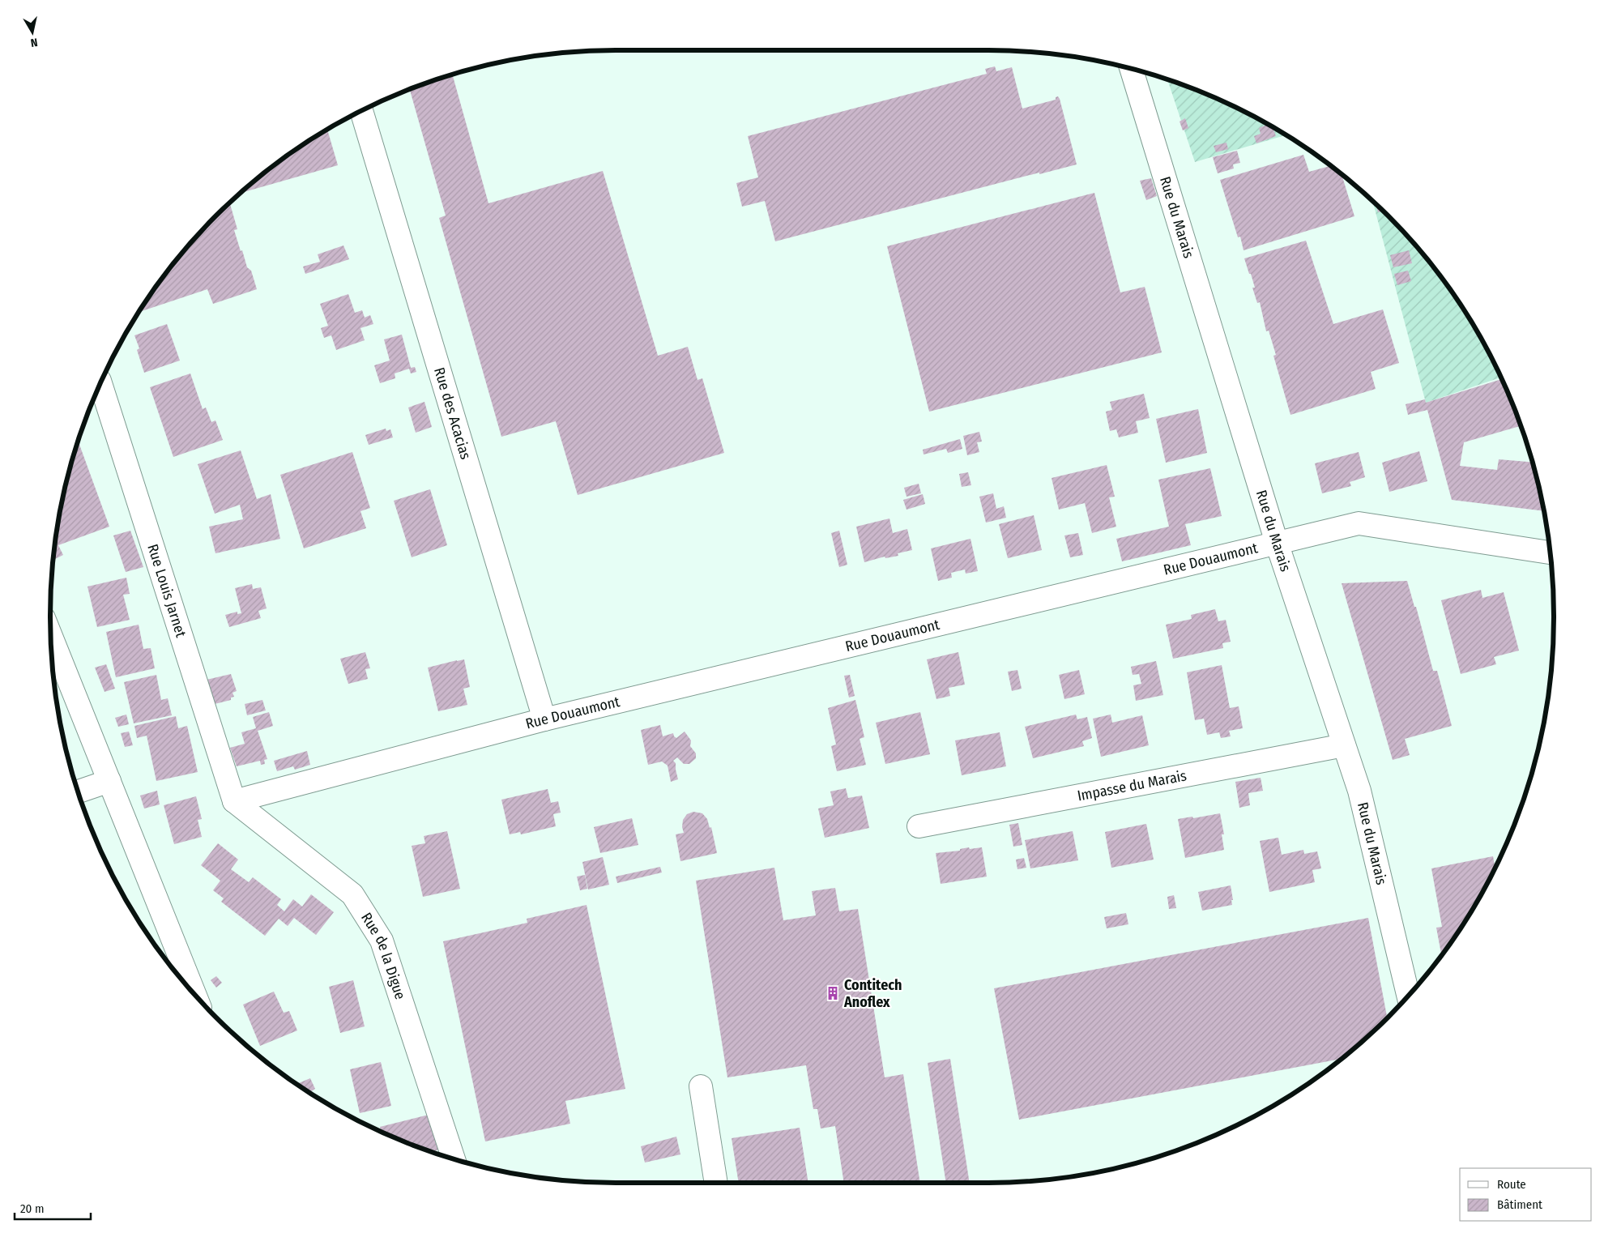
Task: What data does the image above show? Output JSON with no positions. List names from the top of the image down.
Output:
{
  "streets": {
    "street": [
      "Rue du Marais",
      "Rue des Acacias",
      "Rue Douaumont",
      "Rue Louis Jarnet",
      "Impasse du Marais",
      "Rue de la Digue"
    ]
  },
  "crossings": [
    ["Rue du Marais", "Rue Douaumont"],
    ["Rue du Marais", "Impasse du Marais"],
    ["Rue des Acacias", "Rue Douaumont"],
    ["Rue Douaumont", "Rue Louis Jarnet"],
    ["Rue Douaumont", "Rue de la Digue"],
    ["Rue Louis Jarnet", "Rue de la Digue"]
  ],
  "places": {
    "building": ["Contitech Anoflex"]
  },
  "legend": ["Route", "Bâtiment"],
  "scale_bar": "20 m",
  "north": "bottom"
}
